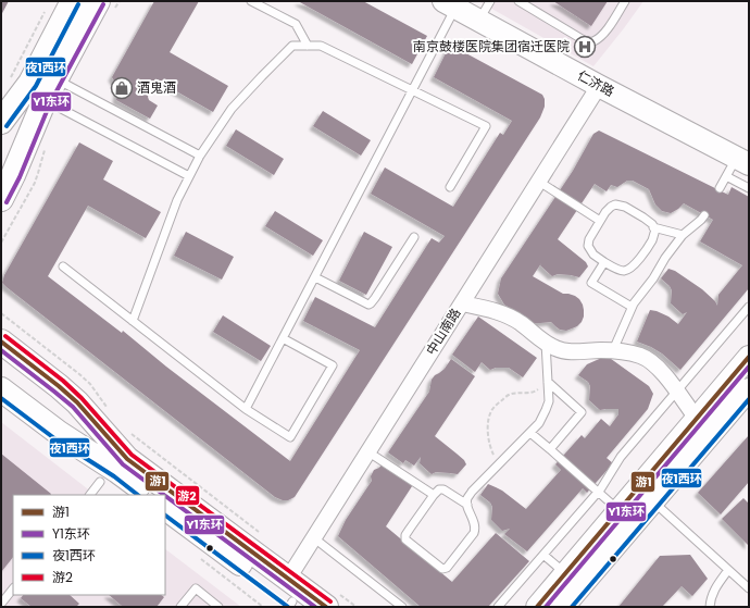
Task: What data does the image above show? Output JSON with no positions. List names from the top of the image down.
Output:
{
  "streets": {
    "main road": ["仁济路"],
    "street": ["中山南路"]
  },
  "crossings": [
    ["仁济路", "中山南路"]
  ],
  "places": {
    "hospital": ["南京鼓楼医院集团宿迁医院"],
    "shop": ["酒鬼酒"]
  },
  "lines": [
    "transit line Y1东环",
    "transit line 夜1西环",
    "transit line 游2",
    "transit line 游1"
  ],
  "legend": [
    "游1",
    "Y1东环",
    "夜1西环",
    "游2"
  ]
}
